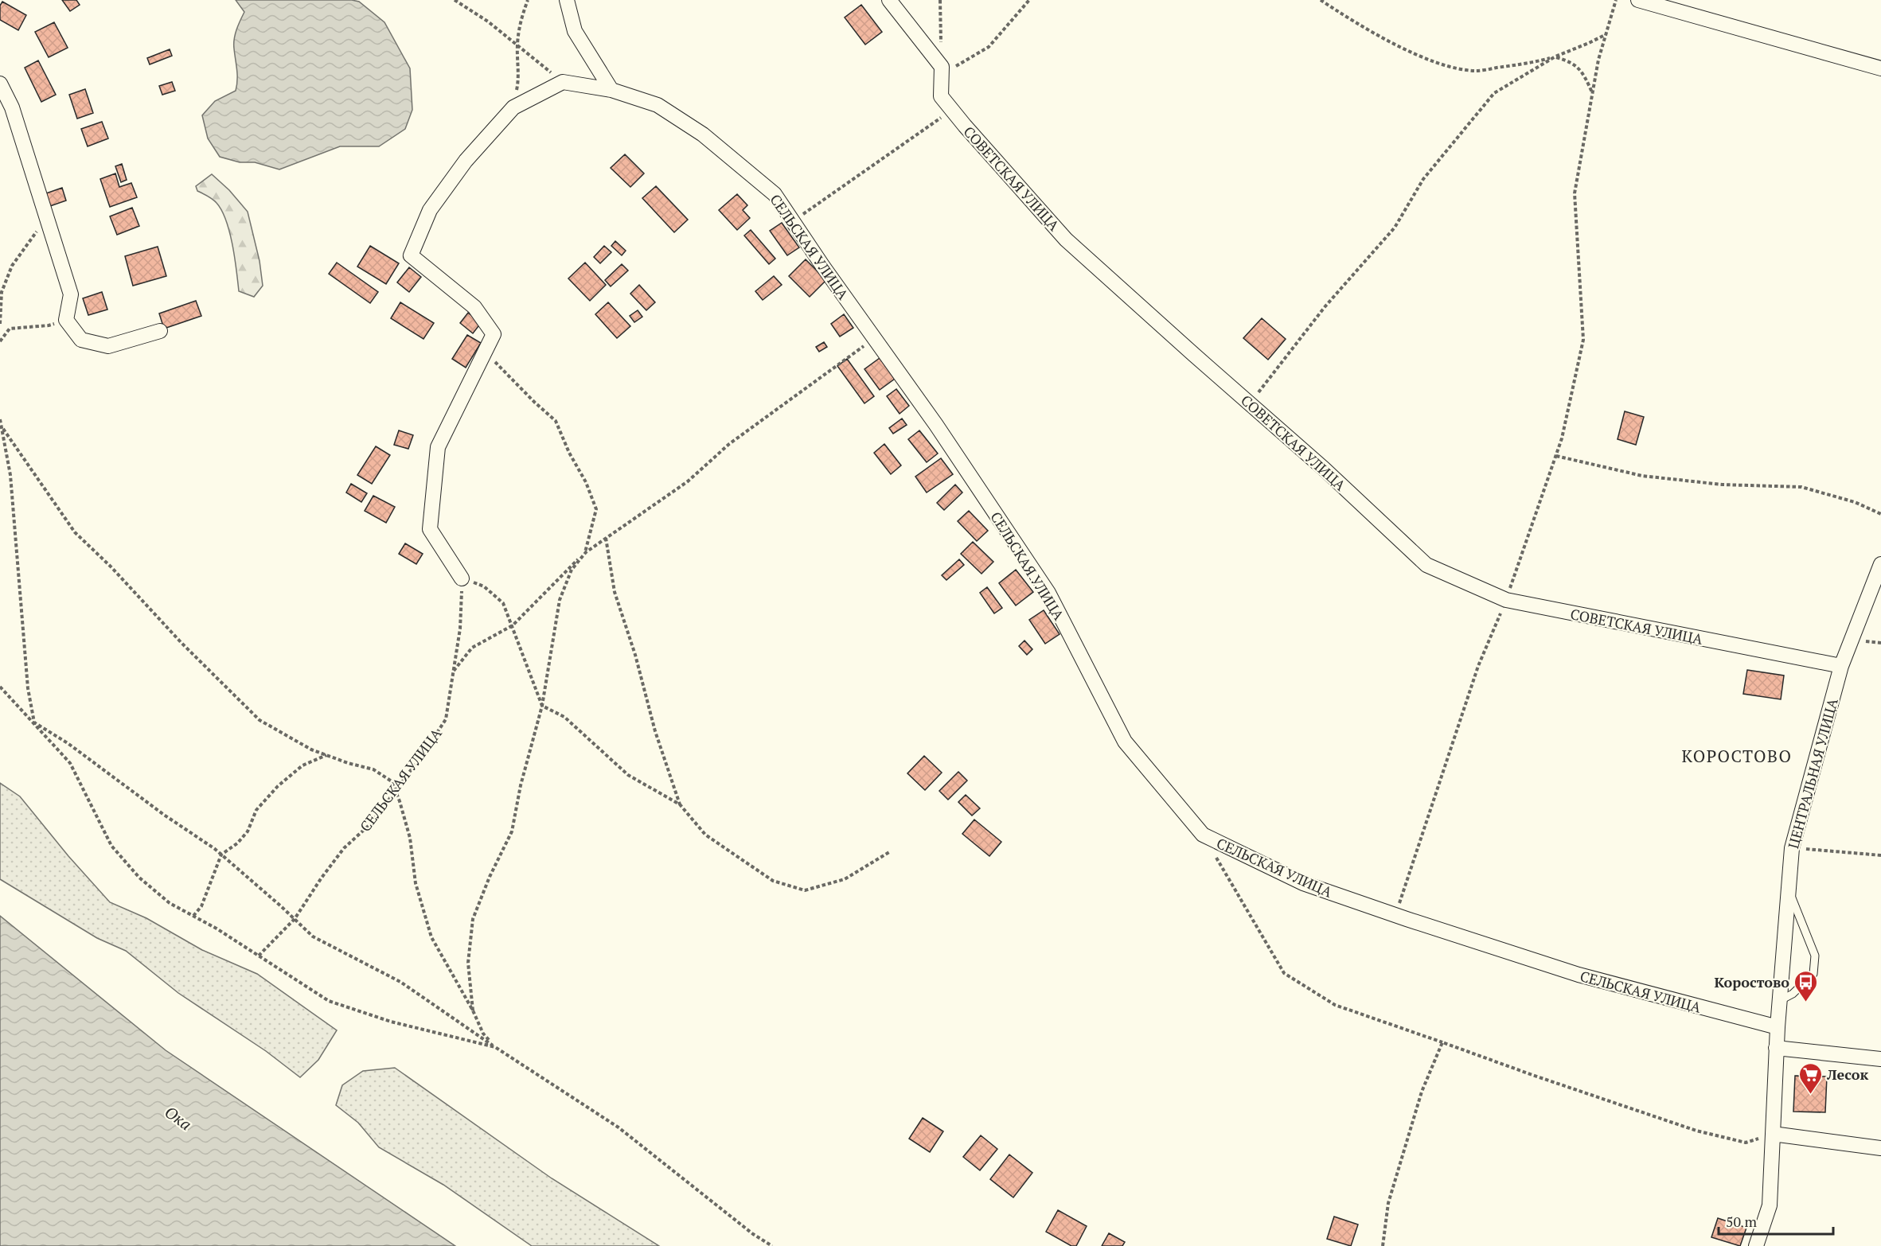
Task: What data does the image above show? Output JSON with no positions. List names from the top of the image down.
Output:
{
  "streets": {
    "street": ["СОВЕТСКАЯ УЛИЦА", "СЕЛЬСКАЯ УЛИЦА", "ЦЕНТРАЛЬНАЯ УЛИЦА"]
  },
  "crossings": [
    ["СОВЕТСКАЯ УЛИЦА", "ЦЕНТРАЛЬНАЯ УЛИЦА"],
    ["СЕЛЬСКАЯ УЛИЦА", "ЦЕНТРАЛЬНАЯ УЛИЦА"]
  ],
  "districts": ["КОРОСТОВО"],
  "water": ["Ока"],
  "places": {
    "bus stop": ["Коростово"],
    "supermarket": ["Лесок"]
  },
  "scale_bar": "50 m"
}
